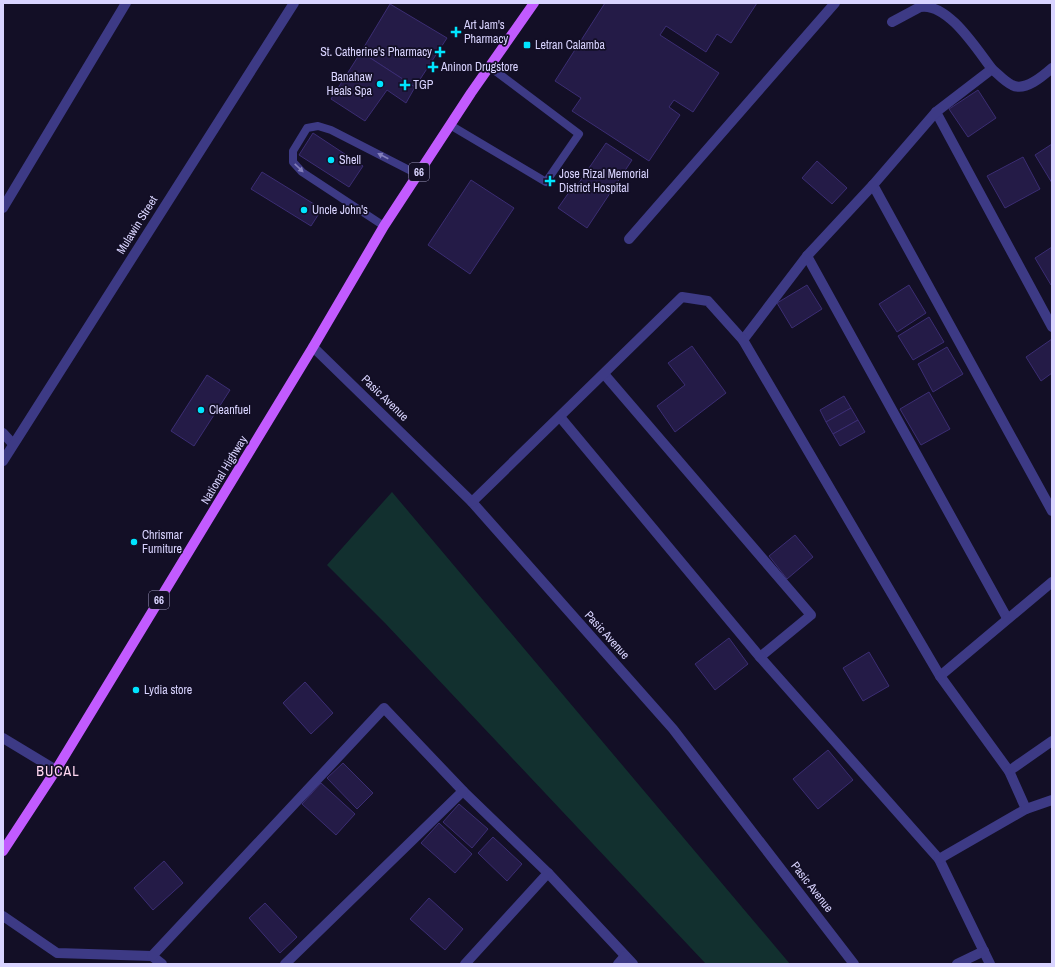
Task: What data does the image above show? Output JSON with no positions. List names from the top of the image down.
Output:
{
  "streets": {
    "main road": ["66", "National Highway"],
    "street": ["Mulawin Street", "Pasic Avenue"]
  },
  "crossings": [
    ["Pasic Avenue", "National Highway"]
  ],
  "districts": ["BUCAL"],
  "places": {
    "health": [
      "Art Jam's Pharmacy",
      "St. Catherine's Pharmacy",
      "Aninon Drugstore",
      "TGP",
      "Jose Rizal Memorial District Hospital"
    ],
    "transit": ["Letran Calamba"],
    "other": [
      "Banahaw Heals Spa",
      "Shell",
      "Uncle John's",
      "Cleanfuel",
      "Chrismar Furniture",
      "Lydia store"
    ]
  }
}
